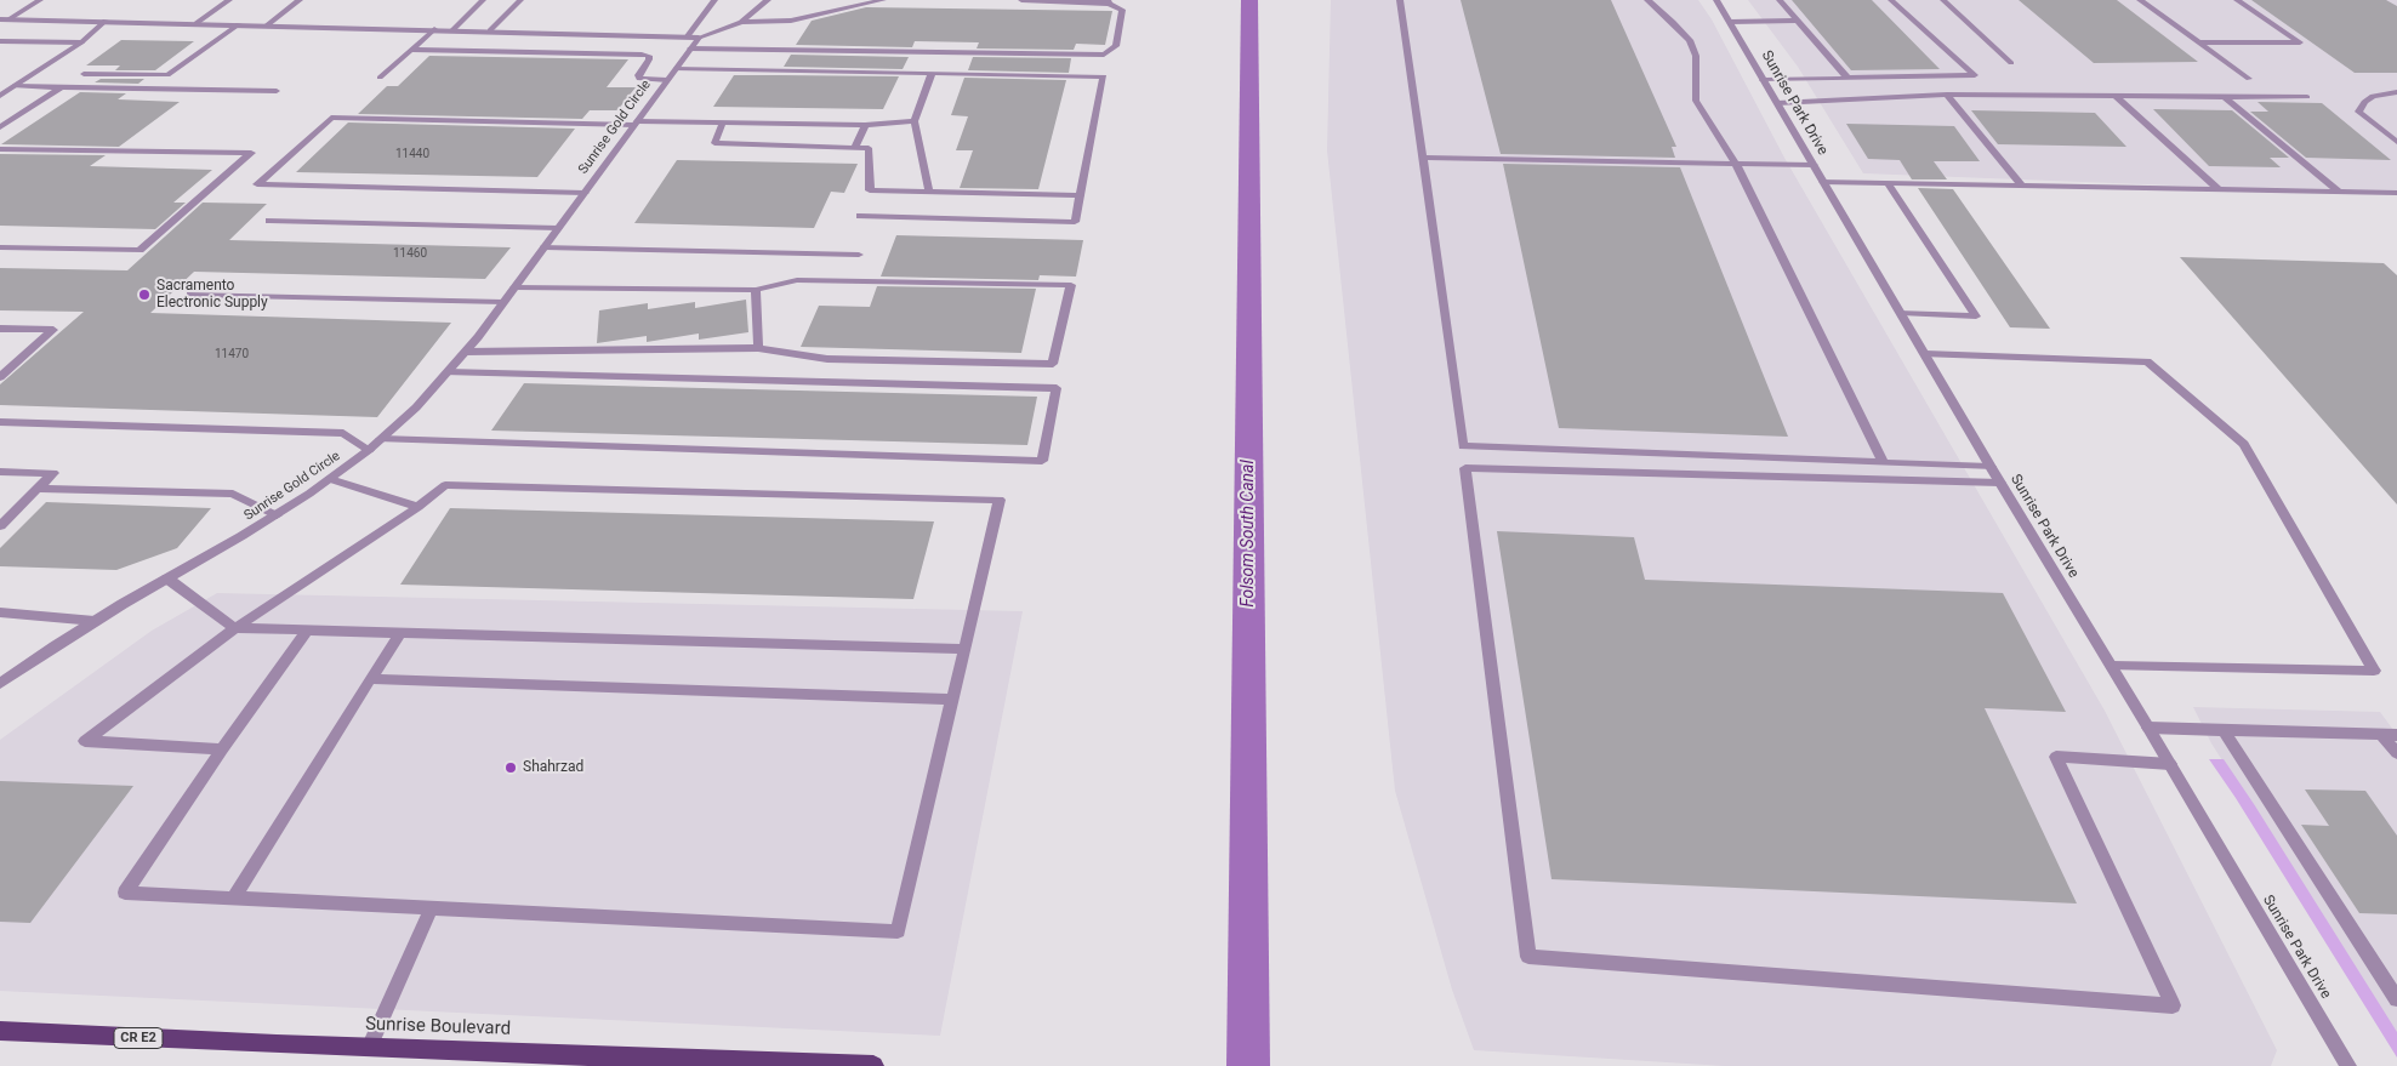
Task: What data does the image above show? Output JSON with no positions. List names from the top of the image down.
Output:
{
  "streets": {
    "main road": ["Sunrise Boulevard", "CR E2"],
    "street": ["Sunrise Park Drive", "Sunrise Gold Circle"]
  },
  "water": ["Folsom South Canal"],
  "places": ["Sacramento Electronic Supply", "Shahrzad"],
  "house_numbers": ["11440", "11460", "11470"]
}
